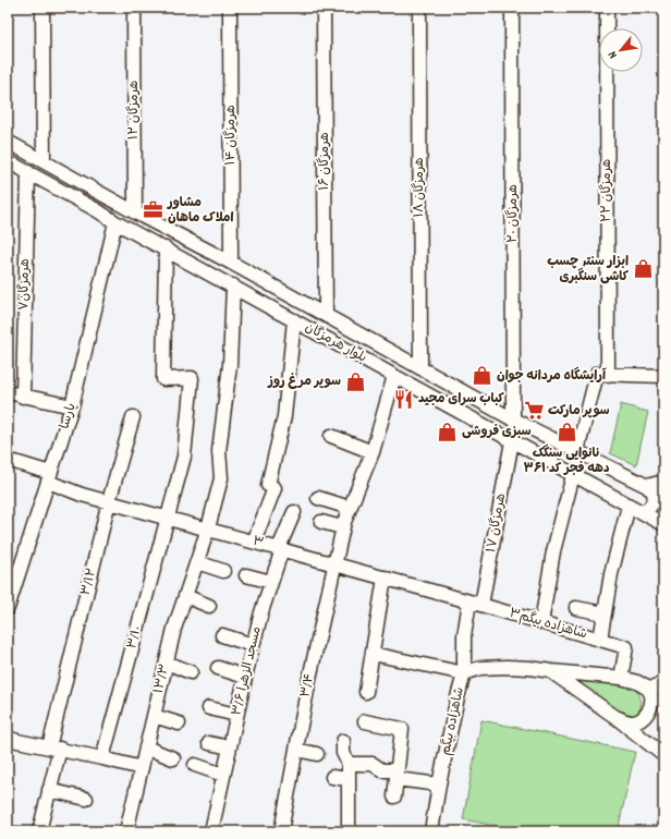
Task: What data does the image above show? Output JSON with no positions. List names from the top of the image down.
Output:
{
  "streets": {
    "street": [
      "هرمزگان ۱۲",
      "هرمزگان ۱۴",
      "هرمزگان ۱۶",
      "هرمزگان ۱۸",
      "هرمزگان ۲۲",
      "هرمزگان ۲۰",
      "هرمزگان۷",
      "بلوار هرمزگان",
      "پارسا",
      "هرمزگان ۱۷",
      "۳",
      "۳/۱۲",
      "۳شاهزاده بیگم",
      "۳/۱۰",
      "مسجد الزهرا ۳/۶",
      "۱۳/۳",
      "۳/۴",
      "شاهزاده بیگم"
    ]
  },
  "crossings": [
    ["هرمزگان ۱۲", "بلوار هرمزگان"],
    ["هرمزگان ۱۴", "بلوار هرمزگان"],
    ["هرمزگان ۱۶", "بلوار هرمزگان"],
    ["هرمزگان ۱۸", "بلوار هرمزگان"],
    ["هرمزگان ۲۲", "بلوار هرمزگان"],
    ["هرمزگان ۲۰", "بلوار هرمزگان"],
    ["هرمزگان۷", "بلوار هرمزگان"],
    ["بلوار هرمزگان", "پارسا"],
    ["بلوار هرمزگان", "هرمزگان ۱۷"],
    ["بلوار هرمزگان", "۳/۱۰"],
    ["بلوار هرمزگان", "۱۳/۳"],
    ["بلوار هرمزگان", "۳/۴"],
    ["پارسا", "۳"],
    ["هرمزگان ۱۷", "۳"],
    ["هرمزگان ۱۷", "۳شاهزاده بیگم"],
    ["هرمزگان ۱۷", "شاهزاده بیگم"],
    ["۳", "۳/۱۲"],
    ["۳", "۳شاهزاده بیگم"],
    ["۳", "۳/۱۰"],
    ["۳", "مسجد الزهرا ۳/۶"],
    ["۳", "۱۳/۳"],
    ["۳", "۳/۴"],
    ["۳شاهزاده بیگم", "شاهزاده بیگم"]
  ],
  "places": {
    "office": ["مشاور املاک ماهان"],
    "shop": [
      "ابزار سنتر چسب کاشی سنگبری",
      "آرایشگاه مردانه جوان",
      "سوپر مرغ روز",
      "سبزی فروشی",
      "نانوایی سنگک دهه فجر کد ۳۶۱"
    ],
    "restaurant": ["کباب سرای مجید"],
    "supermarket": ["سوپر مارکت"]
  },
  "north": "bottom left"
}
